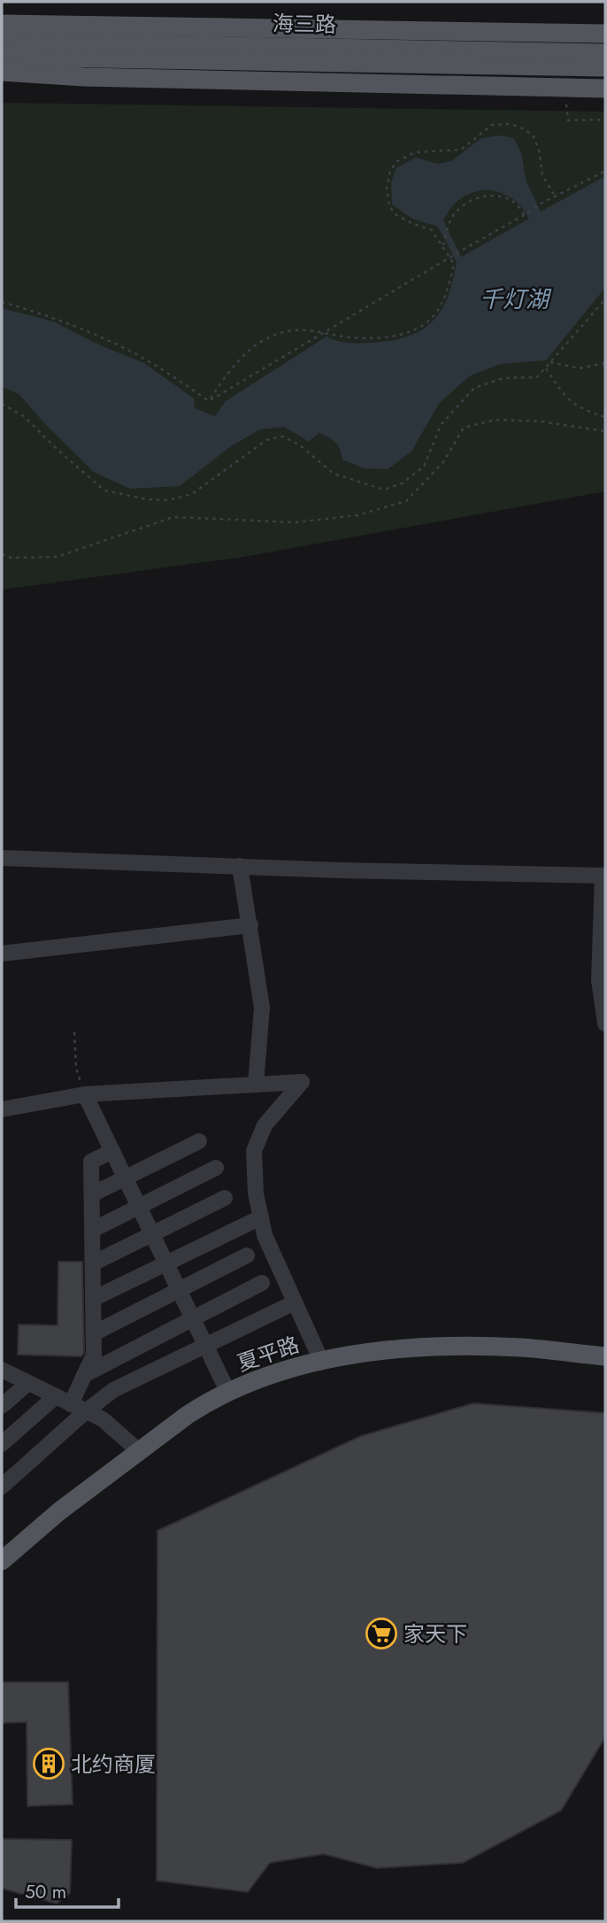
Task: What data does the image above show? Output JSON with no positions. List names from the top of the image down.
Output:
{
  "streets": {
    "main road": ["海三路", "夏平路"]
  },
  "water": ["千灯湖"],
  "places": {
    "supermarket": ["家天下"],
    "building": ["北约商厦"]
  },
  "scale_bar": "50 m"
}
